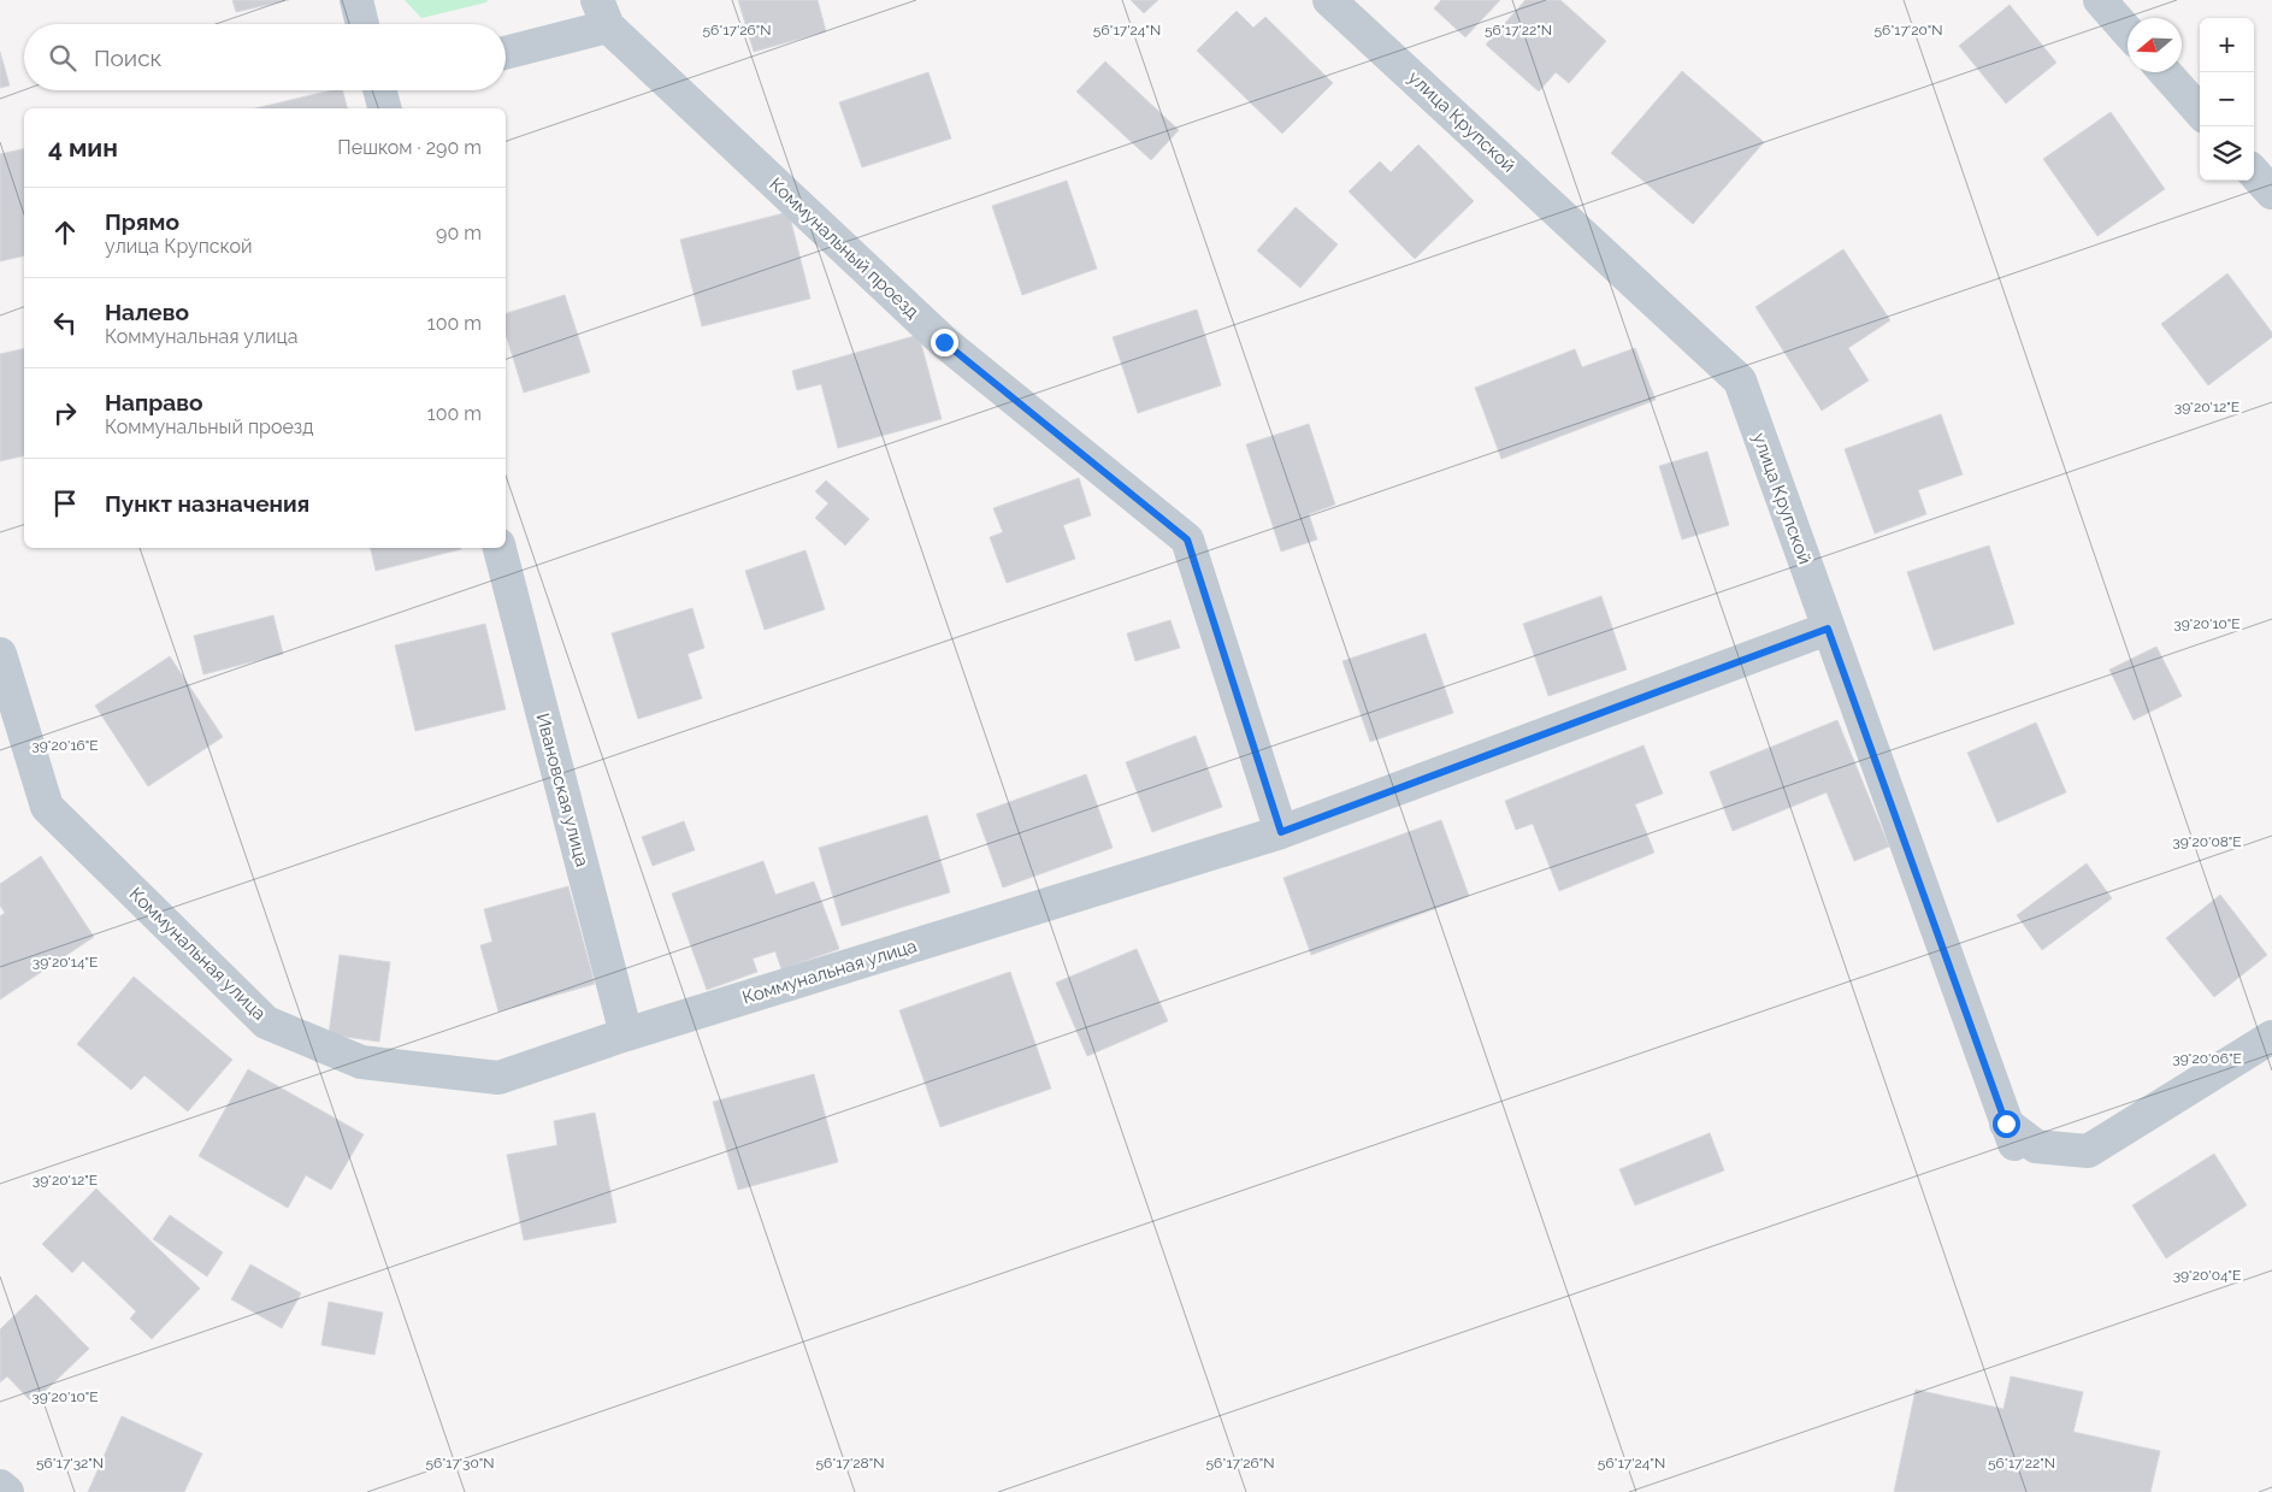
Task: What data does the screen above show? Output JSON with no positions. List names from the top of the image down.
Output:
{
  "streets": {
    "street": [
      "улица Крупской",
      "Коммунальный проезд",
      "Ивановская улица",
      "Коммунальная улица"
    ]
  },
  "crossings": [
    ["улица Крупской", "Коммунальная улица"],
    ["Коммунальный проезд", "Коммунальная улица"],
    ["Ивановская улица", "Коммунальная улица"]
  ],
  "north": "left",
  "page": {
    "map_buttons": ["+", "−"],
    "search": "Поиск",
    "heading": ["4 мин", "Пешком · 290 m"],
    "list": [
      ["Прямо", "улица Крупской", "90 m"],
      ["Налево", "Коммунальная улица", "100 m"],
      ["Направо", "Коммунальный проезд", "100 m"],
      "Пункт назначения"
    ]
  },
  "coordinates": [
    "56°17'26\"N",
    "56°17'24\"N",
    "56°17'22\"N",
    "56°17'20\"N",
    "39°20'12\"E",
    "39°20'10\"E",
    "39°20'16\"E",
    "39°20'08\"E",
    "39°20'14\"E",
    "39°20'06\"E",
    "39°20'04\"E",
    "56°17'32\"N",
    "56°17'30\"N",
    "56°17'28\"N"
  ]
}
